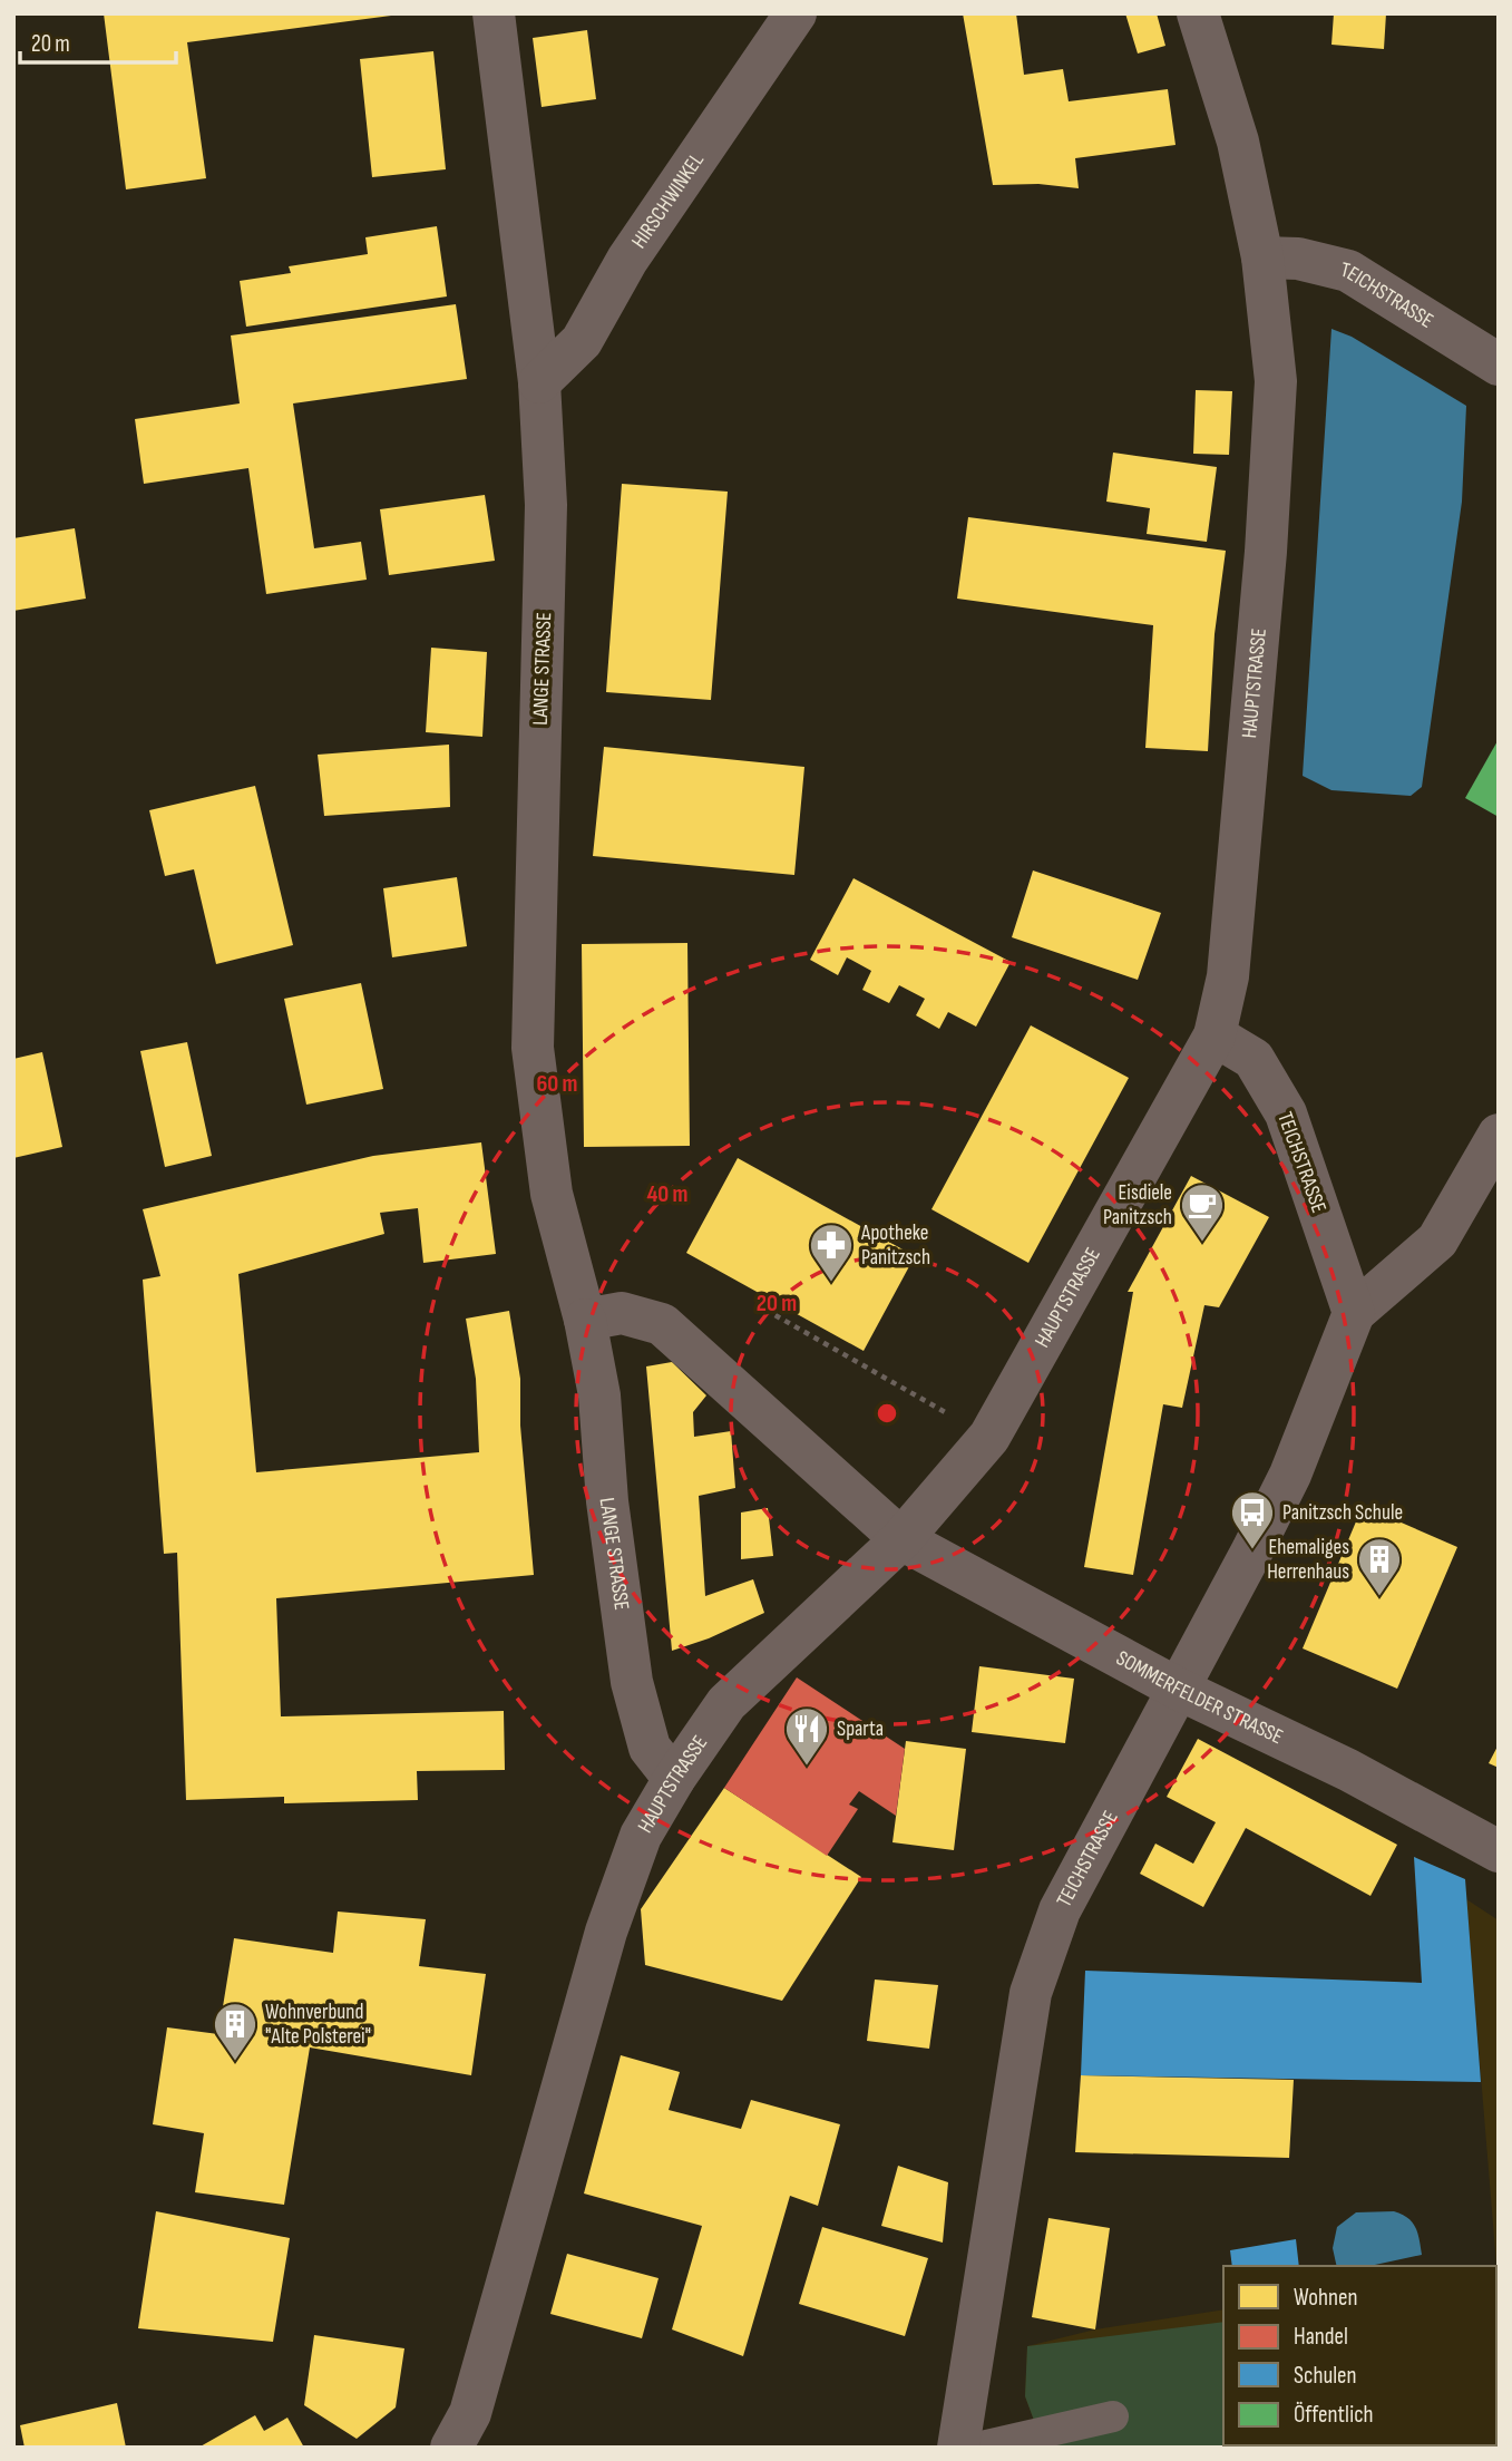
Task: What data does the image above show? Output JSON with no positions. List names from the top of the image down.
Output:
{
  "streets": {
    "street": [
      "HIRSCHWINKEL",
      "TEICHSTRASSE",
      "LANGE STRASSE",
      "HAUPTSTRASSE",
      "SOMMERFELDER STRASSE"
    ]
  },
  "crossings": [
    ["HIRSCHWINKEL", "LANGE STRASSE"],
    ["TEICHSTRASSE", "HAUPTSTRASSE"],
    ["TEICHSTRASSE", "SOMMERFELDER STRASSE"],
    ["LANGE STRASSE", "HAUPTSTRASSE"],
    ["HAUPTSTRASSE", "SOMMERFELDER STRASSE"]
  ],
  "places": {
    "cafe": ["Eisdiele Panitzsch"],
    "pharmacy": ["Apotheke Panitzsch"],
    "bus stop": ["Panitzsch Schule"],
    "building": ["Ehemaliges Herrenhaus", "Wohnverbund \"Alte Polsterei\""],
    "restaurant": ["Sparta"]
  },
  "legend": [
    "Wohnen",
    "Handel",
    "Schulen",
    "Öffentlich"
  ],
  "scale_bar": "20 m",
  "rings": ["60 m", "40 m", "20 m"]
}
